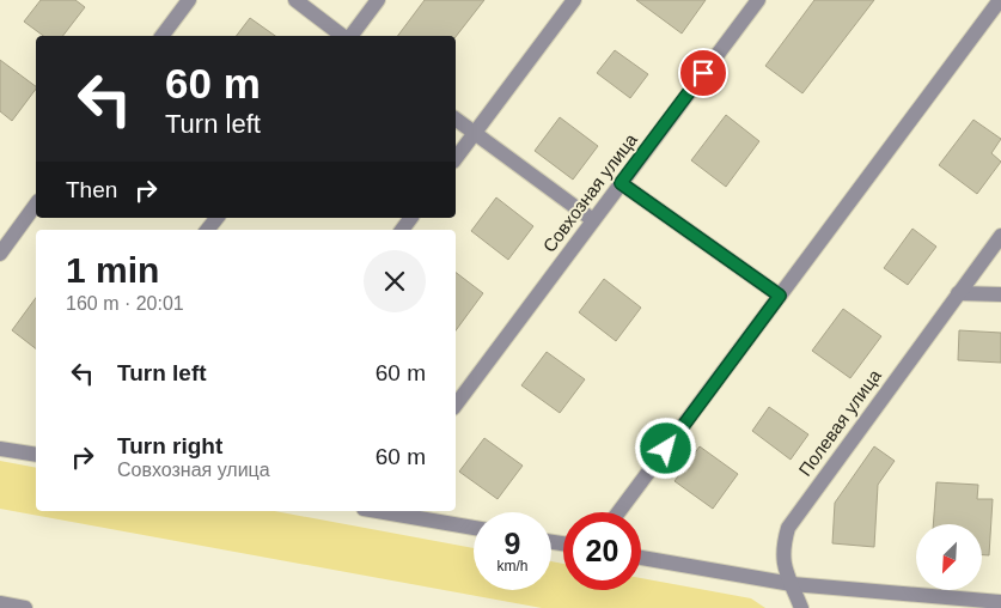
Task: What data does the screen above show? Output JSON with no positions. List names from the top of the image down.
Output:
{
  "streets": {
    "street": ["Совхозная улица", "Полевая улица"]
  },
  "north": "bottom left",
  "page": {
    "turn": ["60 m", "Turn left"],
    "then": "Then",
    "heading": ["1 min", "160 m · 20:01"],
    "list": [
      {
        "name": "Turn left",
        "value": "60 m"
      },
      {
        "name": "Turn right",
        "note": "Совхозная улица",
        "value": "60 m"
      }
    ],
    "speed": "9 km/h",
    "limit": "20"
  }
}
